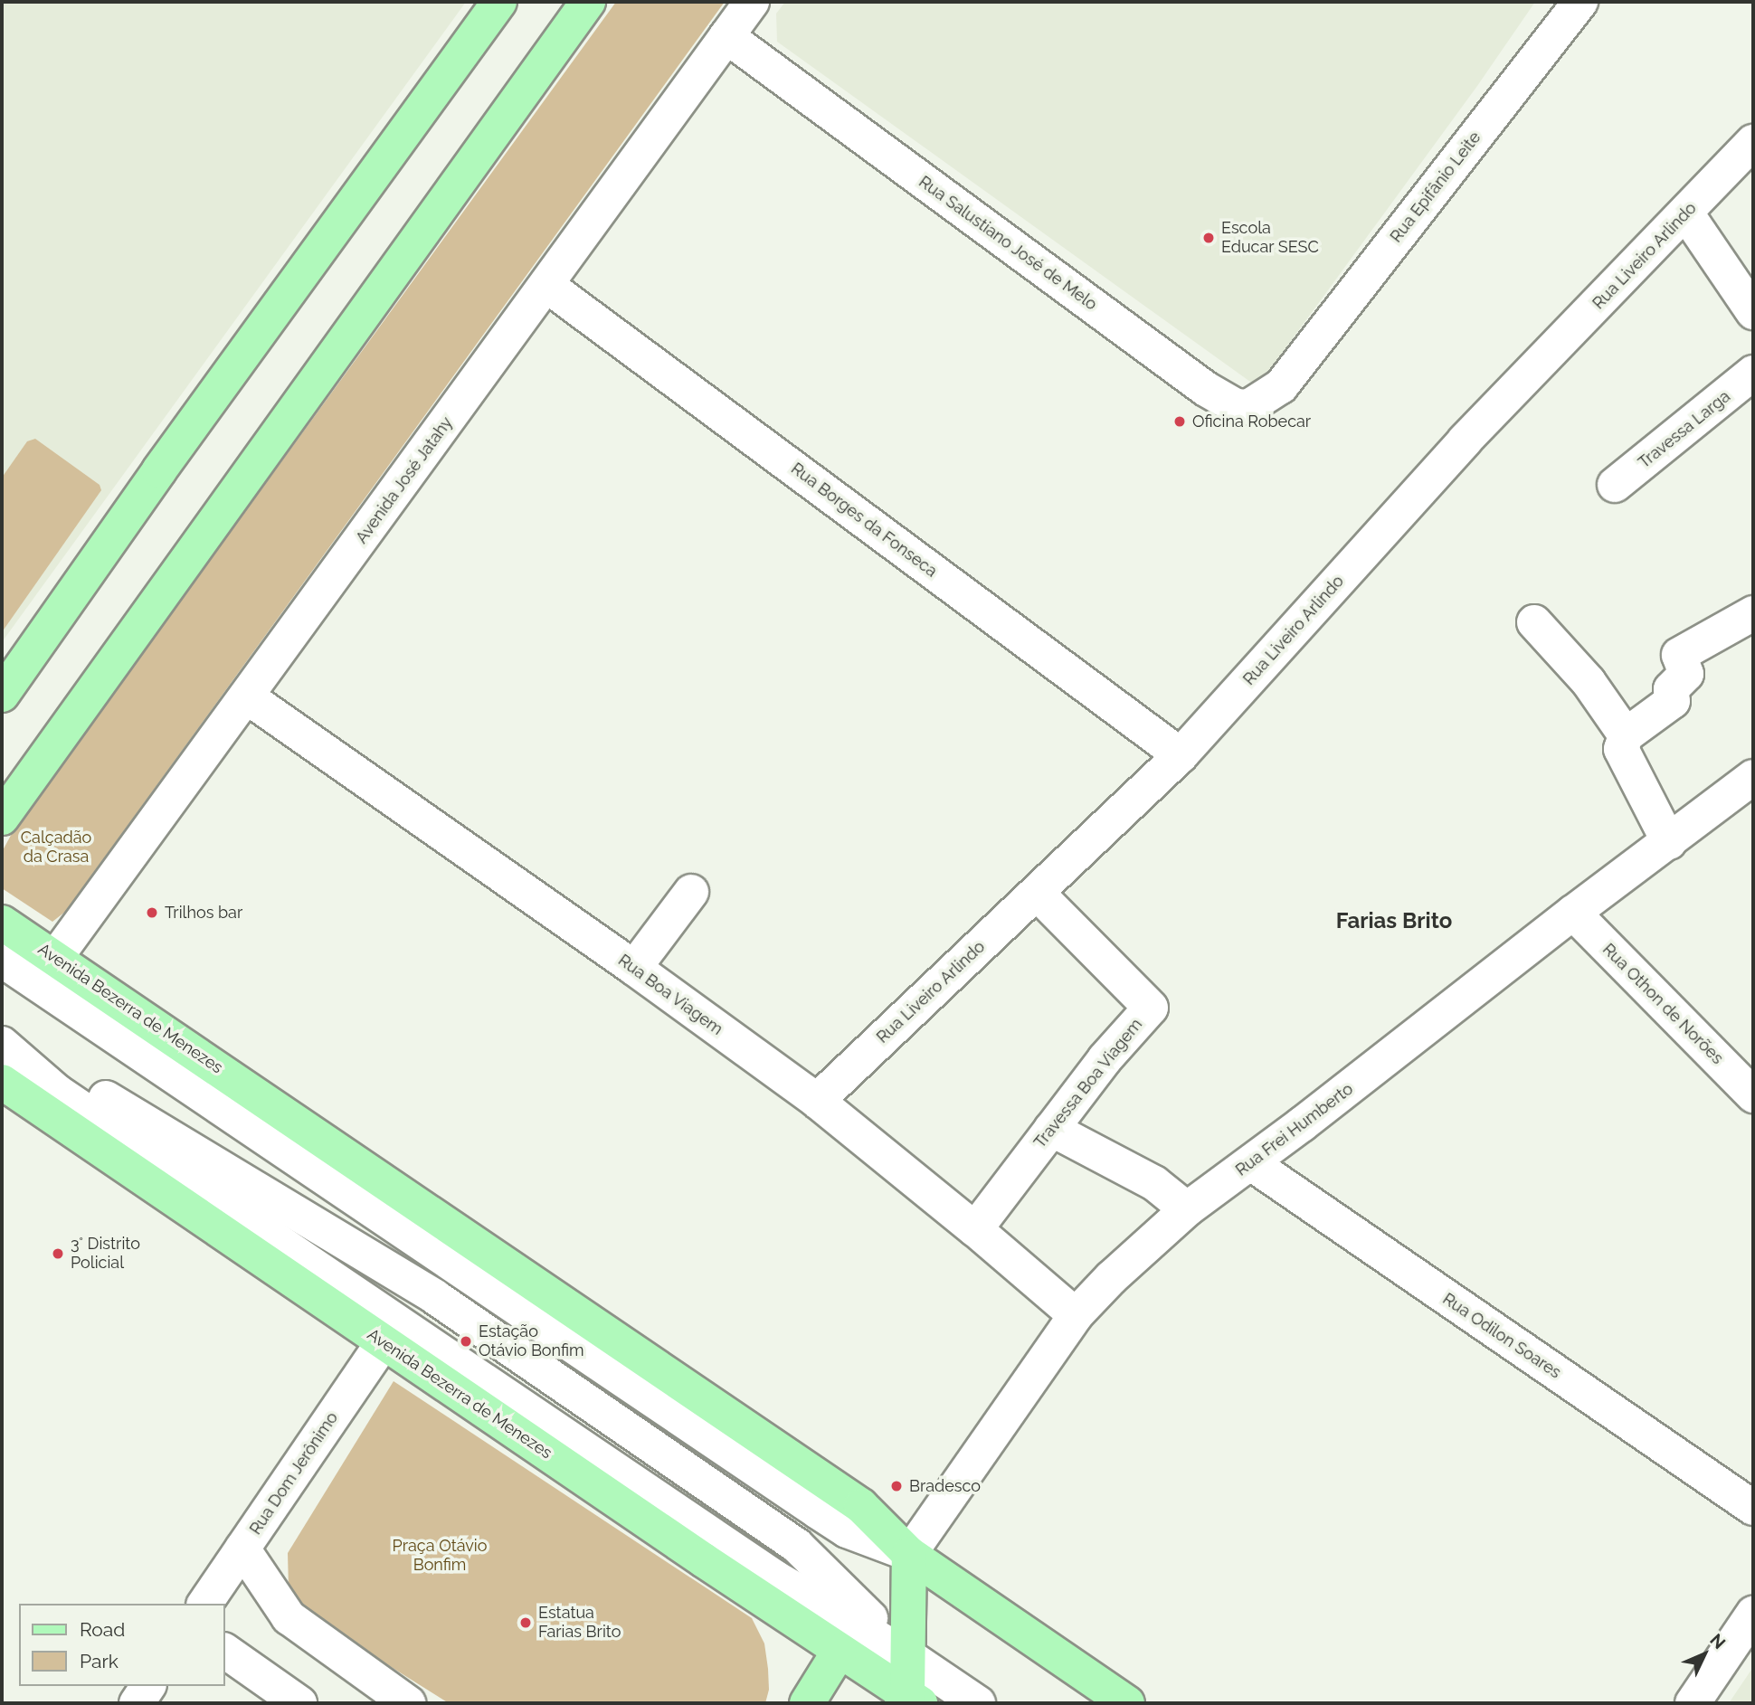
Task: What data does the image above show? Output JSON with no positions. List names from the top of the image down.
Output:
{
  "streets": {
    "main road": ["Avenida Bezerra de Menezes"],
    "street": [
      "Rua Epifânio Leite",
      "Rua Salustiano José de Melo",
      "Rua Liveiro Arlindo",
      "Travessa Larga",
      "Avenida José Jatahy",
      "Rua Borges da Fonseca",
      "Rua Boa Viagem",
      "Rua Othon de Norões",
      "Travessa Boa Viagem",
      "Rua Frei Humberto",
      "Rua Odilon Soares",
      "Rua Dom Jerônimo"
    ]
  },
  "crossings": [
    ["Rua Epifânio Leite", "Rua Salustiano José de Melo"],
    ["Rua Salustiano José de Melo", "Avenida José Jatahy"],
    ["Rua Liveiro Arlindo", "Rua Borges da Fonseca"],
    ["Rua Liveiro Arlindo", "Rua Boa Viagem"],
    ["Rua Liveiro Arlindo", "Travessa Boa Viagem"],
    ["Avenida José Jatahy", "Rua Borges da Fonseca"],
    ["Avenida José Jatahy", "Rua Boa Viagem"],
    ["Avenida José Jatahy", "Avenida Bezerra de Menezes"],
    ["Rua Boa Viagem", "Travessa Boa Viagem"],
    ["Rua Boa Viagem", "Rua Frei Humberto"],
    ["Rua Othon de Norões", "Rua Frei Humberto"],
    ["Avenida Bezerra de Menezes", "Rua Frei Humberto"],
    ["Avenida Bezerra de Menezes", "Rua Dom Jerônimo"],
    ["Rua Frei Humberto", "Rua Odilon Soares"]
  ],
  "districts": ["Farias Brito"],
  "parks": ["Calçadão da Crasa", "Praça Otávio Bonfim"],
  "places": [
    "Escola Educar SESC",
    "Oficina Robecar",
    "Trilhos bar",
    "3° Distrito Policial",
    "Estação Otávio Bonfim",
    "Bradesco",
    "Estatua Farias Brito"
  ],
  "legend": ["Road", "Park"],
  "north": "top right"
}
